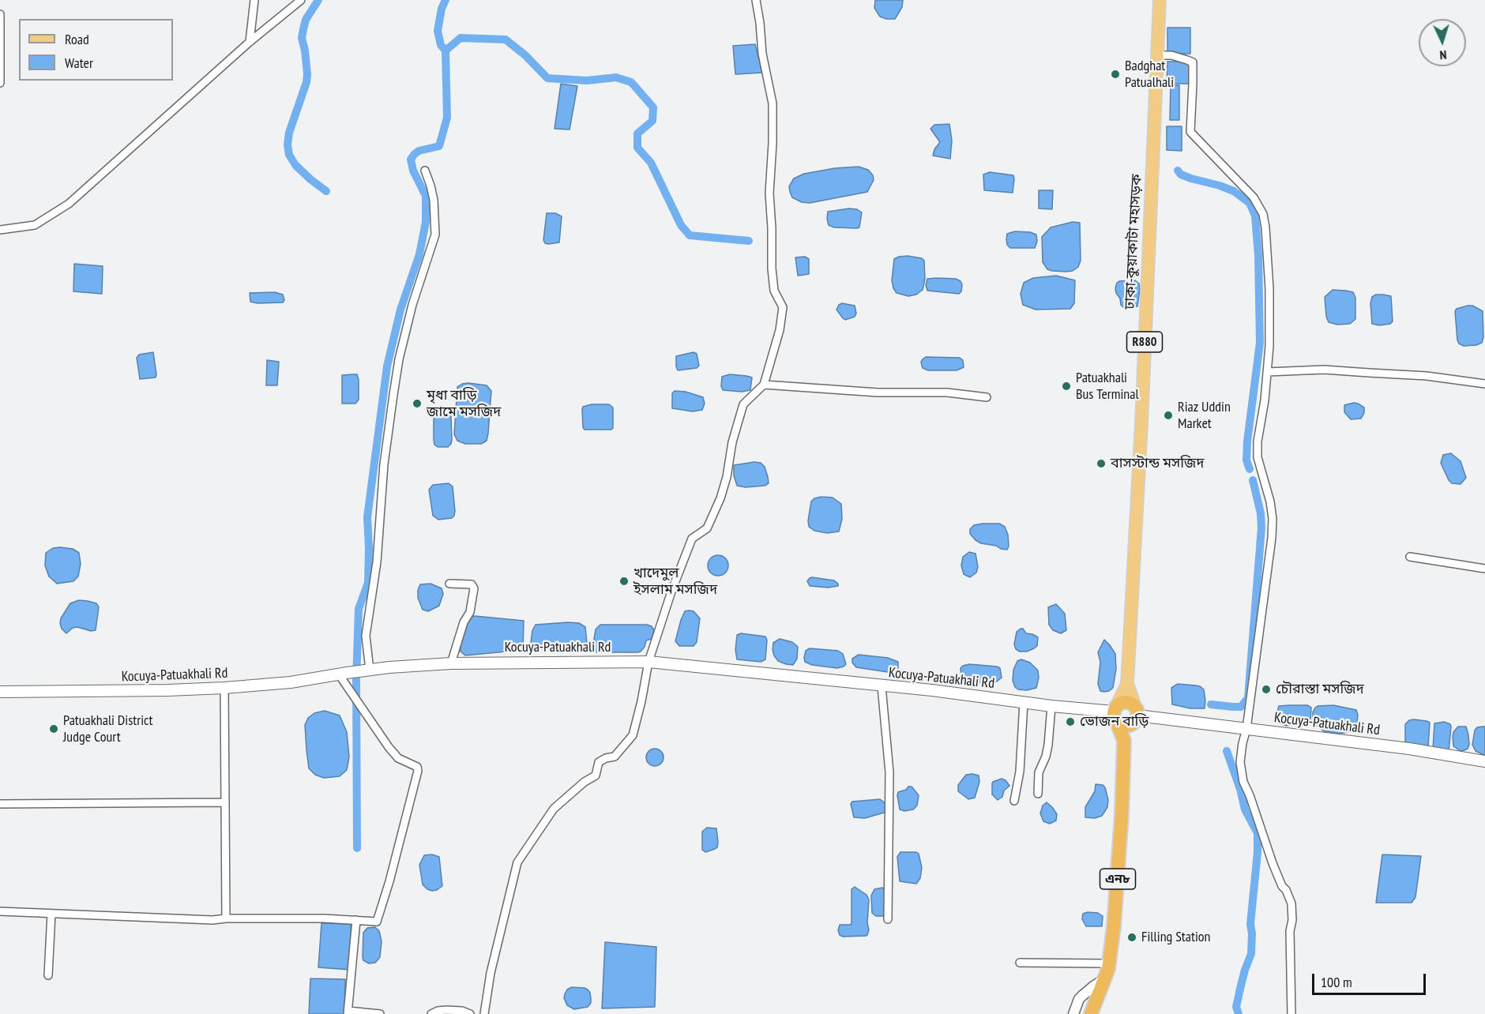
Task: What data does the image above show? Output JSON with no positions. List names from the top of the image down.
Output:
{
  "streets": {
    "highway": ["এন৮"],
    "main road": ["ঢাকা-কুয়াকাটা মহাসড়ক", "R880", "Kocuya-Patuakhali Rd"]
  },
  "crossings": [
    ["Kocuya-Patuakhali Rd", "এন৮"]
  ],
  "places": [
    "Badghat Patualhali",
    "Patuakhali Bus Terminal",
    "মৃধা বাড়ি জামে মসজিদ",
    "Riaz Uddin Market",
    "বাসস্টান্ড মসজিদ",
    "খাদেমুল ইসলাম মসজিদ",
    "চৌরাস্তা মসজিদ",
    "ভোজন বাড়ি",
    "Patuakhali District Judge Court",
    "Filling Station"
  ],
  "legend": ["Road", "Water"],
  "scale_bar": "100 m",
  "north": "bottom"
}
